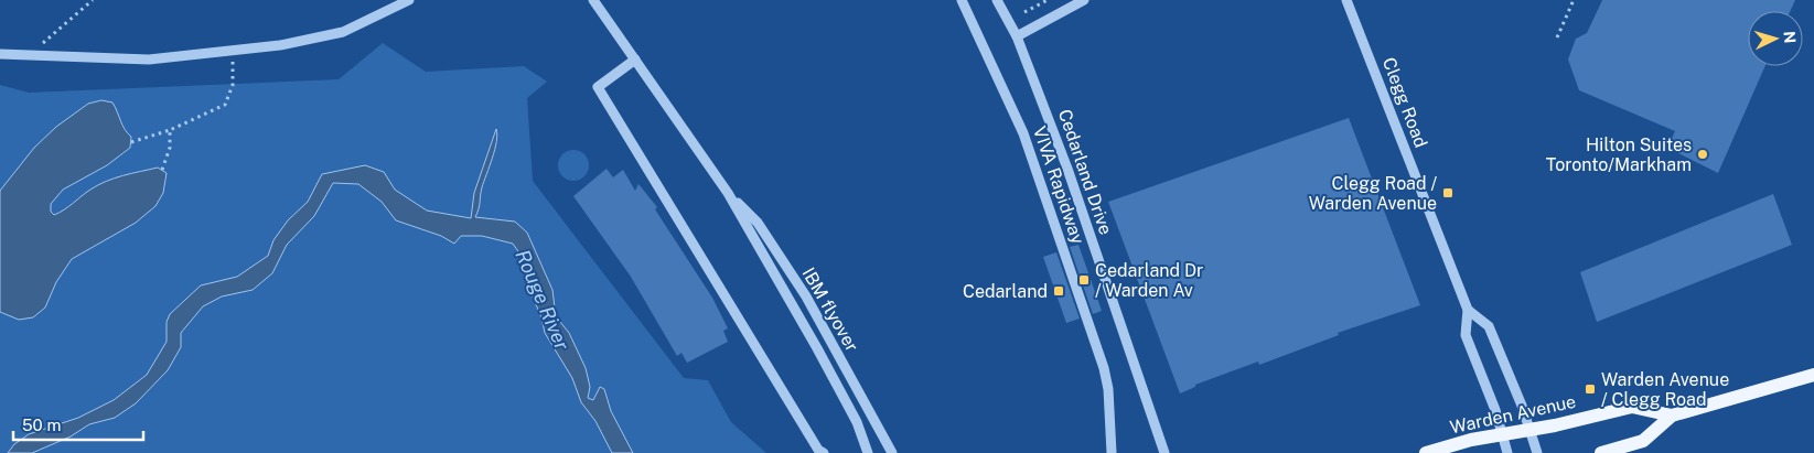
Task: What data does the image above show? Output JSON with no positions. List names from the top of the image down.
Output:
{
  "streets": {
    "main road": ["Warden Avenue"],
    "street": [
      "Clegg Road",
      "Cedarland Drive",
      "VIVA Rapidway",
      "IBM flyover"
    ]
  },
  "crossings": [
    ["Clegg Road", "Warden Avenue"]
  ],
  "water": ["Rouge River"],
  "places": {
    "other": ["Hilton Suites Toronto/Markham"],
    "transit": [
      "Clegg Road / Warden Avenue",
      "Cedarland Dr / Warden Av",
      "Cedarland",
      "Warden Avenue / Clegg Road"
    ]
  },
  "scale_bar": "50 m",
  "north": "right"
}
